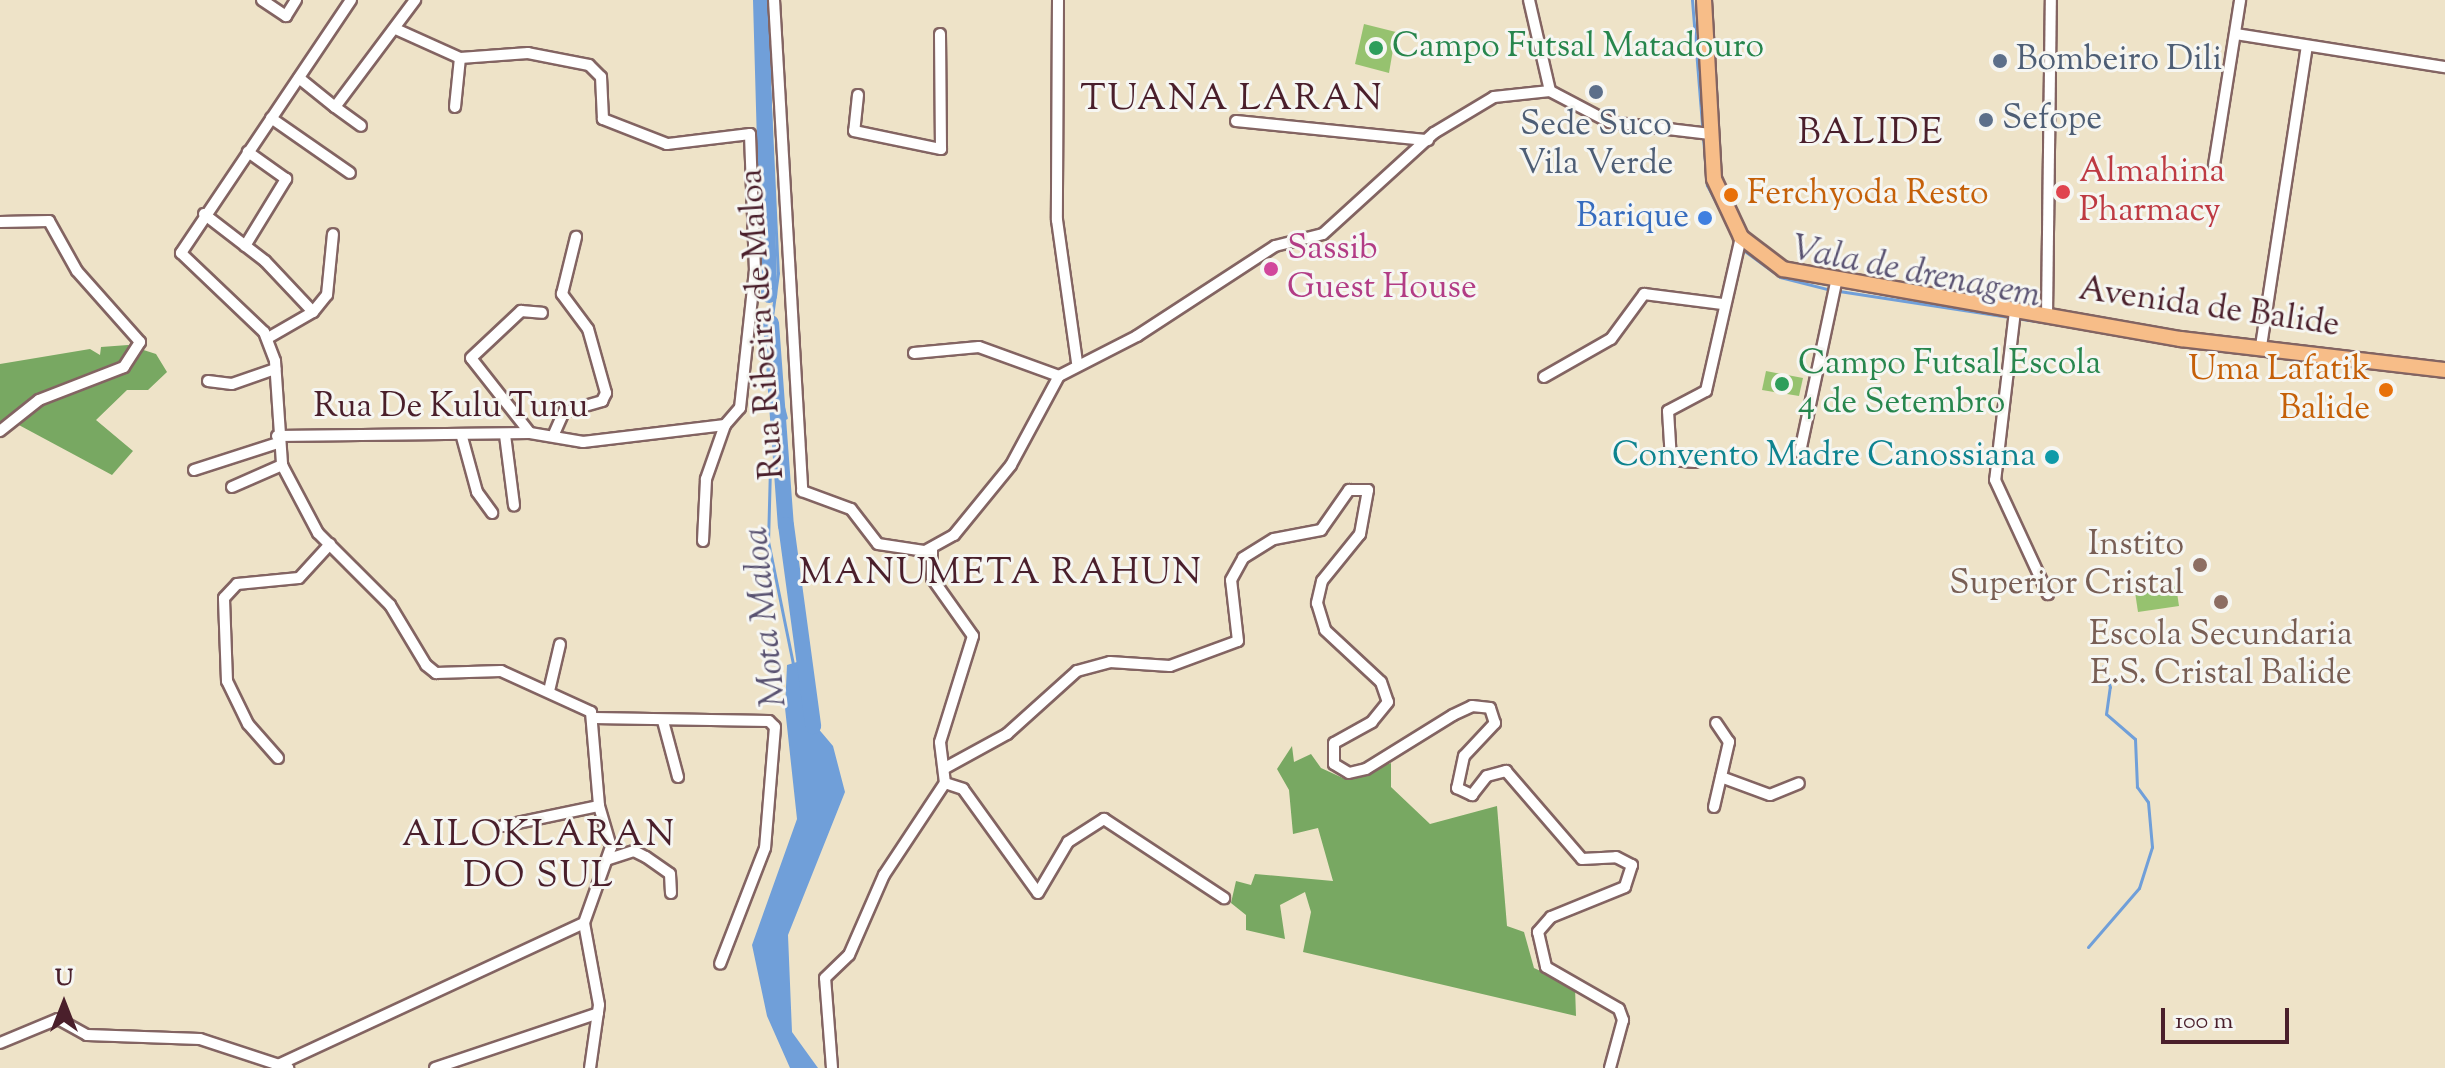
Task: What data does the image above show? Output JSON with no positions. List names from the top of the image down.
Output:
{
  "streets": {
    "main road": ["Avenida de Balide"],
    "street": ["Rua Ribeira de Maloa", "Rua De Kulu Tunu"]
  },
  "districts": [
    "TUANA LARAN",
    "BALIDE",
    "MANUMETA RAHUN",
    "AILOKLARAN DO SUL"
  ],
  "water": ["Vala de drenagem", "Mota Maloa"],
  "places": [
    "Campo Futsal Matadouro",
    "Bombeiro Dili",
    "Sede Suco Vila Verde",
    "Sefope",
    "Almahina Pharmacy",
    "Ferchyoda Resto",
    "Barique",
    "Sassib Guest House",
    "Campo Futsal Escola 4 de Setembro",
    "Uma Lafatik Balide",
    "Convento Madre Canossiana",
    "Instito Superior Cristal",
    "Escola Secundaria E.S. Cristal Balide"
  ],
  "scale_bar": "100 m",
  "north": "top"
}
